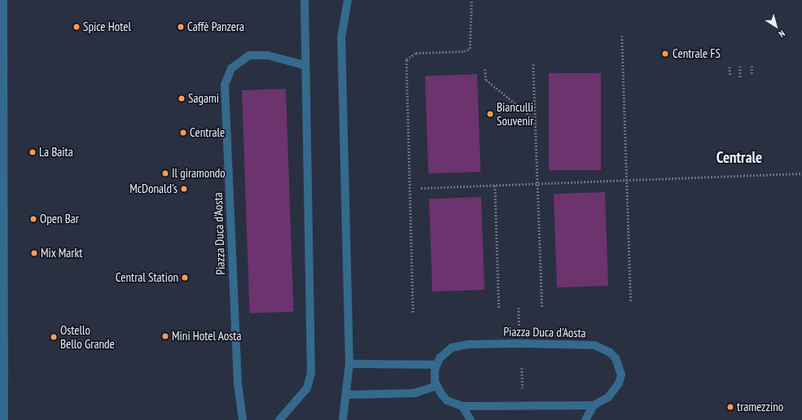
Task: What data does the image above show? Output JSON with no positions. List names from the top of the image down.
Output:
{
  "streets": {
    "street": ["Piazza Duca d'Aosta"]
  },
  "districts": ["Centrale"],
  "places": [
    "Spice Hotel",
    "Caffè Panzera",
    "Centrale FS",
    "Sagami",
    "Bianculli Souvenir",
    "Centrale",
    "La Baita",
    "Il giramondo",
    "McDonald's",
    "Open Bar",
    "Mix Markt",
    "Central Station",
    "Mini Hotel Aosta",
    "Ostello Bello Grande",
    "tramezzino"
  ],
  "north": "bottom right"
}
